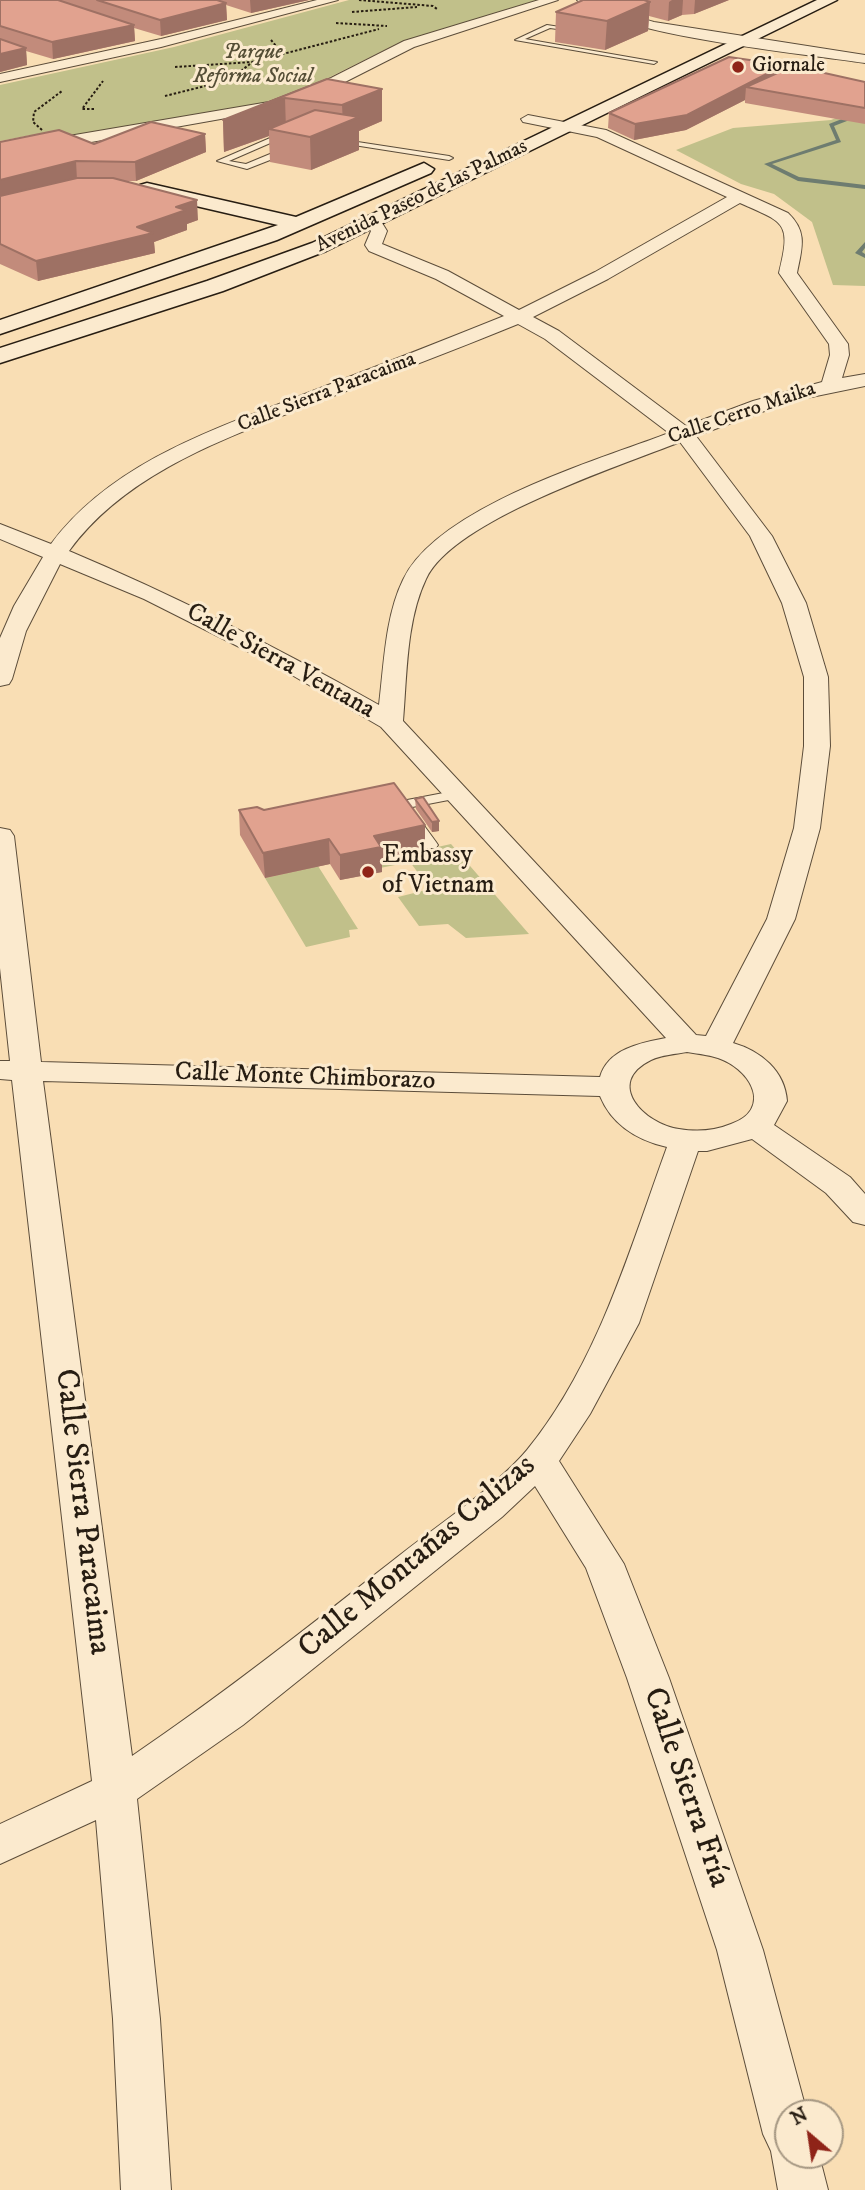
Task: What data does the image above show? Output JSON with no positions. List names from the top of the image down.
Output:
{
  "streets": {
    "main road": ["Avenida Paseo de las Palmas"],
    "street": [
      "Calle Sierra Paracaima",
      "Calle Cerro Maika",
      "Calle Sierra Ventana",
      "Calle Monte Chimborazo",
      "Calle Montañas Calizas",
      "Calle Sierra Fría"
    ]
  },
  "crossings": [
    ["Avenida Paseo de las Palmas", "Calle Cerro Maika"],
    ["Calle Sierra Paracaima", "Calle Cerro Maika"],
    ["Calle Sierra Paracaima", "Calle Sierra Ventana"],
    ["Calle Sierra Paracaima", "Calle Monte Chimborazo"],
    ["Calle Sierra Paracaima", "Calle Montañas Calizas"],
    ["Calle Cerro Maika", "Calle Sierra Ventana"],
    ["Calle Sierra Ventana", "Calle Monte Chimborazo"],
    ["Calle Sierra Ventana", "Calle Montañas Calizas"],
    ["Calle Monte Chimborazo", "Calle Montañas Calizas"],
    ["Calle Montañas Calizas", "Calle Sierra Fría"]
  ],
  "parks": ["Parque Reforma Social"],
  "places": ["Giornale", "Embassy of Vietnam"],
  "north": "top left"
}
